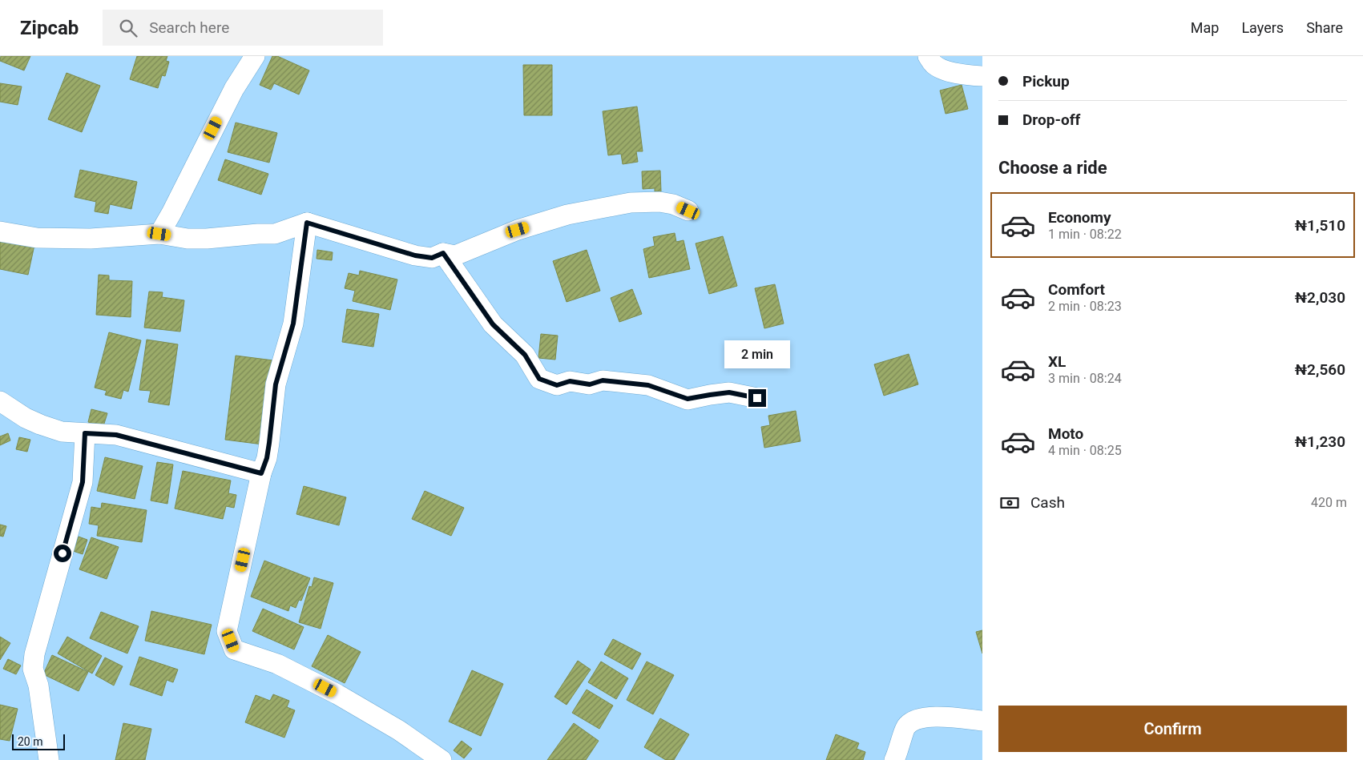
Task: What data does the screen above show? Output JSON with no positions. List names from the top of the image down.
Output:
{
  "scale_bar": "20 m",
  "page": {
    "header": "Zipcab",
    "search": "Search here",
    "nav": ["Map", "Layers", "Share"],
    "banner": ["Pickup", "Drop-off"],
    "heading": "Choose a ride",
    "list": [
      {
        "name": "Economy",
        "note": "1 min · 08:22",
        "value": "₦1,510"
      },
      {
        "name": "Comfort",
        "note": "2 min · 08:23",
        "value": "₦2,030"
      },
      {
        "name": "XL",
        "note": "3 min · 08:24",
        "value": "₦2,560"
      },
      {
        "name": "Moto",
        "note": "4 min · 08:25",
        "value": "₦1,230"
      }
    ],
    "bubble": "2 min",
    "pay": ["Cash", "420 m"],
    "buttons": "Confirm",
    "scale": "20 m"
  }
}
